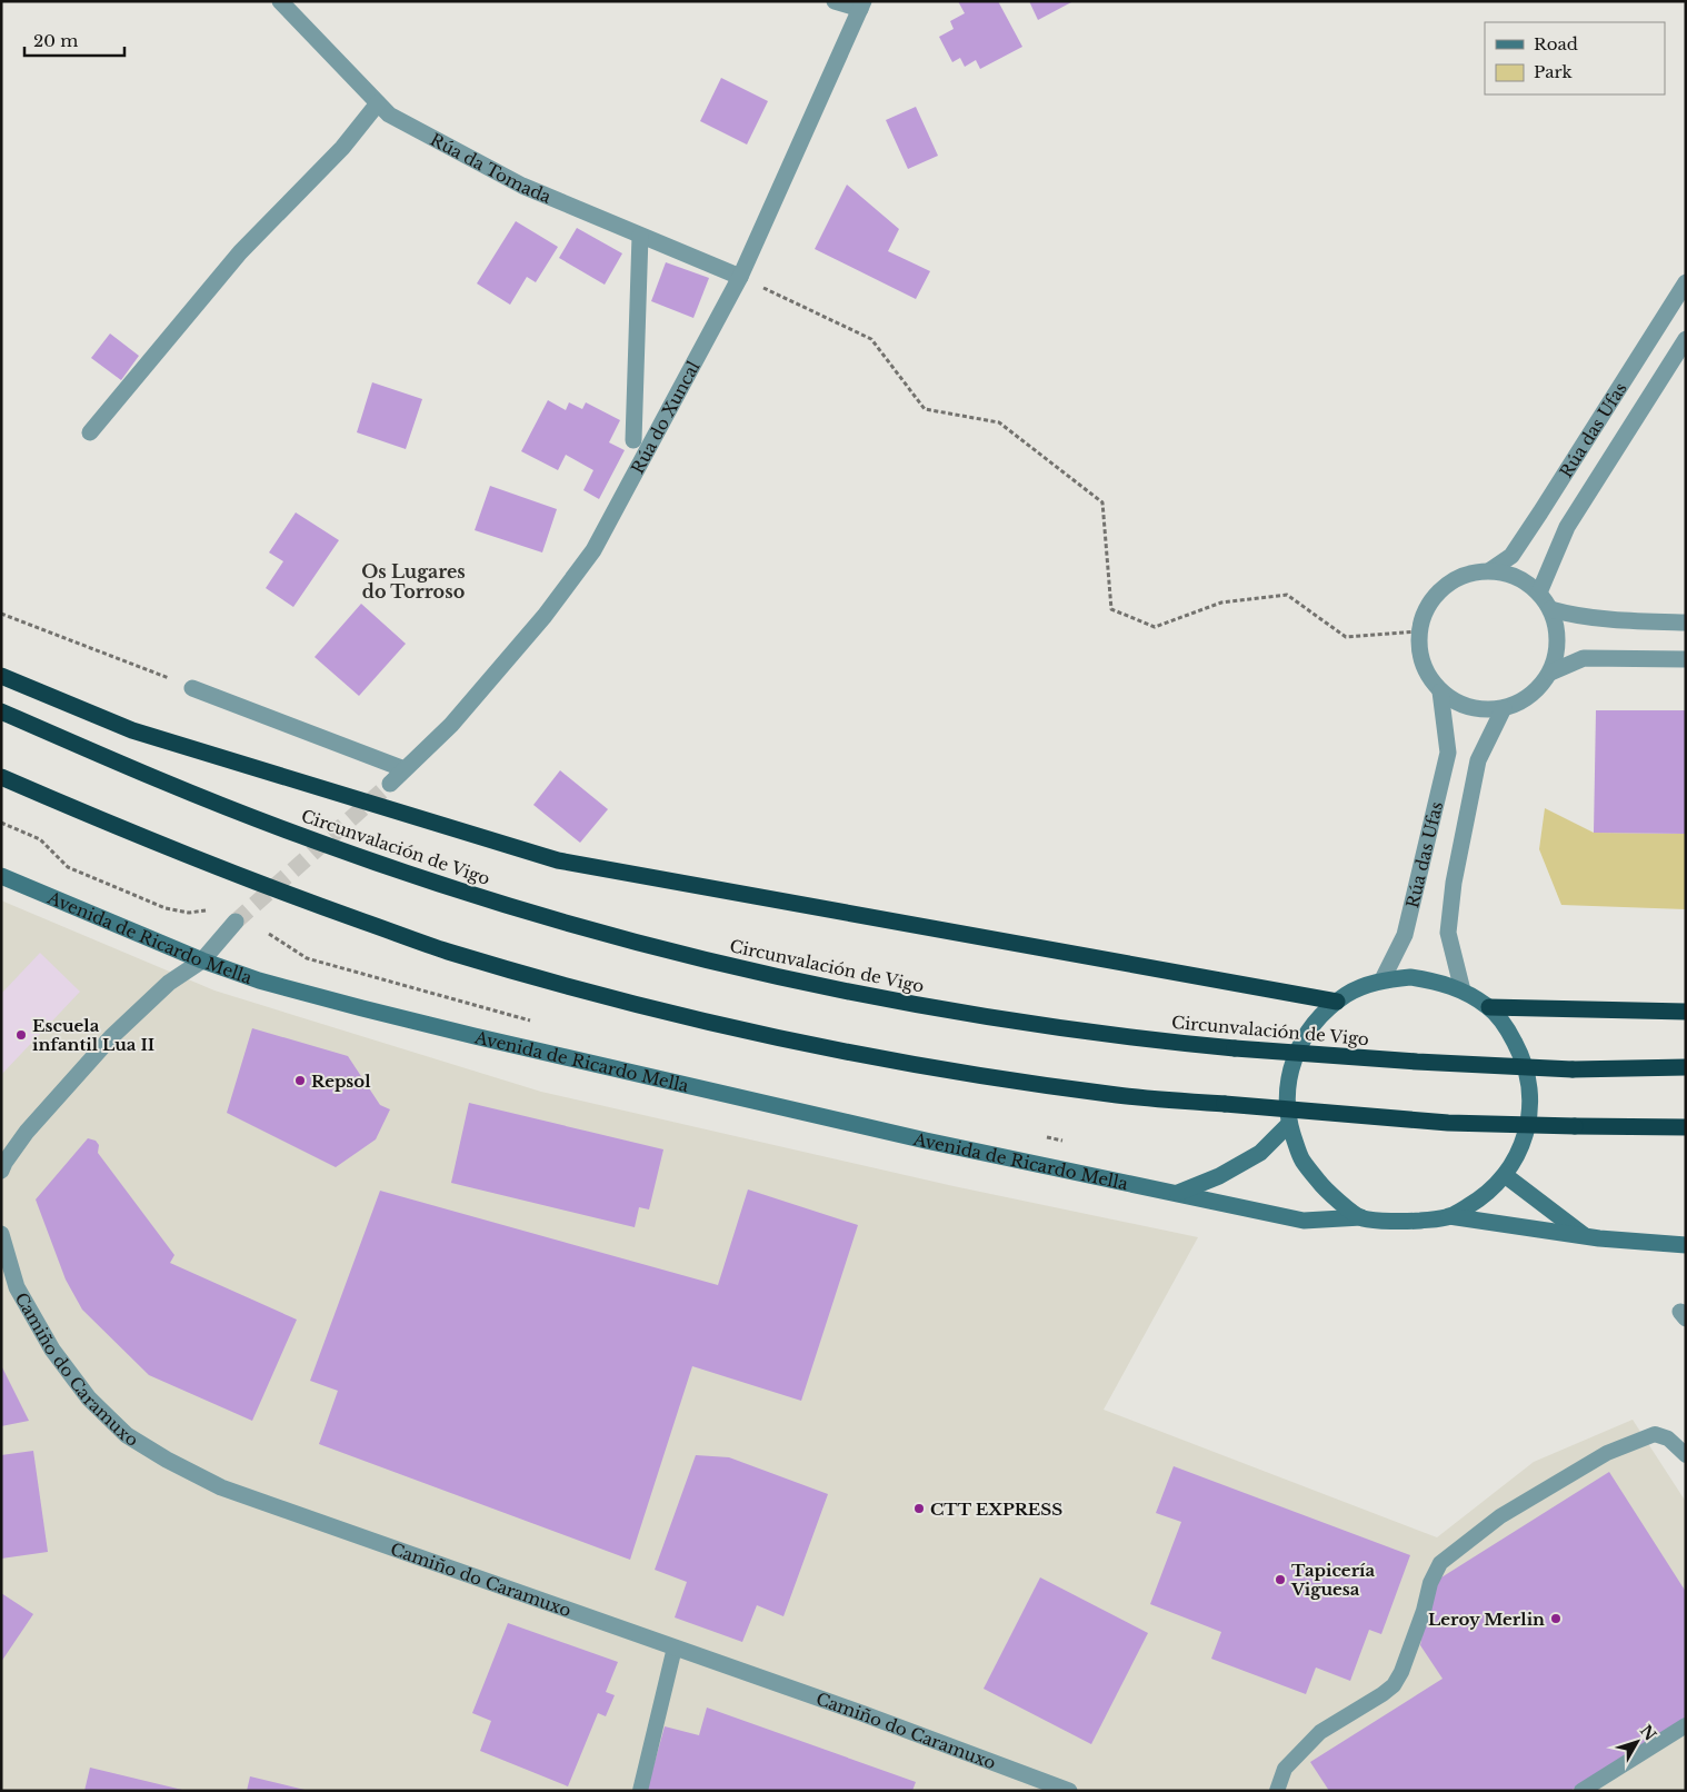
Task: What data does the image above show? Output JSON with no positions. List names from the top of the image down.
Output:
{
  "streets": {
    "highway": ["Circunvalación de Vigo"],
    "main road": ["Avenida de Ricardo Mella"],
    "street": [
      "Rúa da Tomada",
      "Rúa do Xuncal",
      "Rúa das Ufas",
      "Camiño do Caramuxo"
    ]
  },
  "crossings": [
    ["Rúa da Tomada", "Rúa do Xuncal"]
  ],
  "districts": ["Os Lugares do Torroso"],
  "places": [
    "Escuela infantil Lua II",
    "Repsol",
    "CTT EXPRESS",
    "Tapicería Viguesa",
    "Leroy Merlin"
  ],
  "legend": ["Road", "Park"],
  "scale_bar": "20 m",
  "north": "top right"
}
